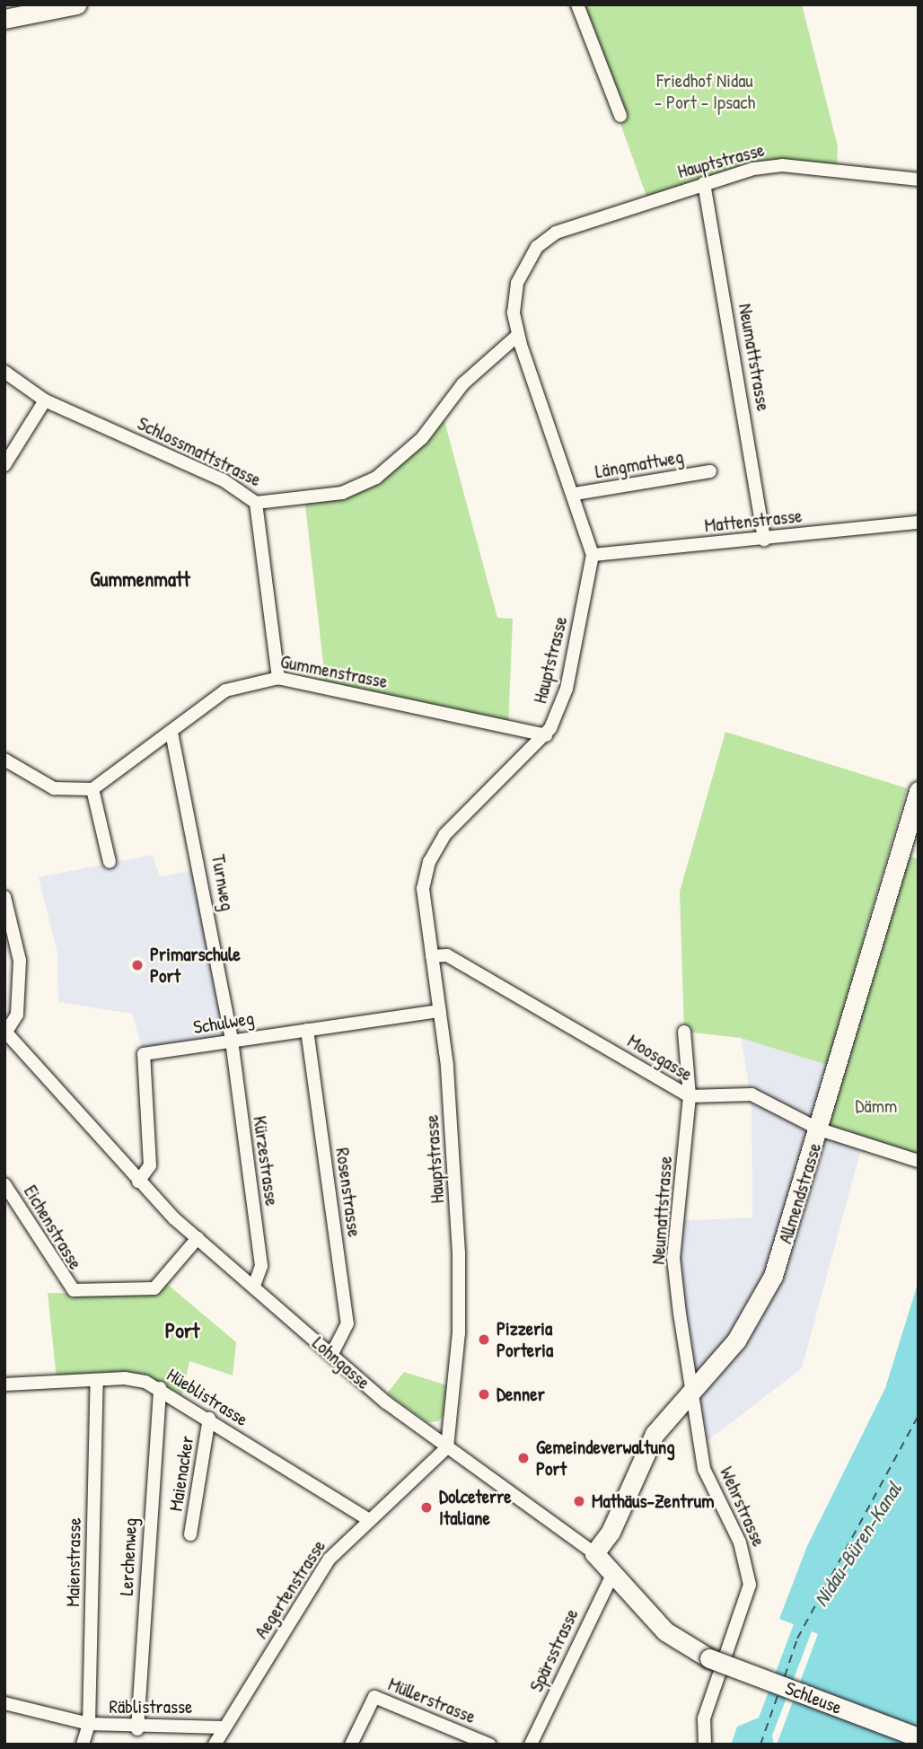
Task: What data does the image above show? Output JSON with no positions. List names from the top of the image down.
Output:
{
  "streets": {
    "main road": ["Allmendstrasse", "Lohngasse", "Schleuse"],
    "street": [
      "Hauptstrasse",
      "Neumattstrasse",
      "Schlossmattstrasse",
      "Längmattweg",
      "Mattenstrasse",
      "Gummenstrasse",
      "Turnweg",
      "Schulweg",
      "Moosgasse",
      "Kürzestrasse",
      "Rosenstrasse",
      "Eichenstrasse",
      "Hüeblistrasse",
      "Maienacker",
      "Wehrstrasse",
      "Lerchenweg",
      "Maienstrasse",
      "Aegertenstrasse",
      "Spärsstrasse",
      "Müllerstrasse",
      "Räblistrasse"
    ]
  },
  "crossings": [
    ["Hauptstrasse", "Neumattstrasse"],
    ["Hauptstrasse", "Schlossmattstrasse"],
    ["Hauptstrasse", "Längmattweg"],
    ["Hauptstrasse", "Mattenstrasse"],
    ["Hauptstrasse", "Gummenstrasse"],
    ["Hauptstrasse", "Schulweg"],
    ["Hauptstrasse", "Moosgasse"],
    ["Hauptstrasse", "Lohngasse"],
    ["Hauptstrasse", "Aegertenstrasse"],
    ["Neumattstrasse", "Mattenstrasse"],
    ["Neumattstrasse", "Moosgasse"],
    ["Neumattstrasse", "Allmendstrasse"],
    ["Neumattstrasse", "Wehrstrasse"],
    ["Gummenstrasse", "Turnweg"],
    ["Turnweg", "Schulweg"],
    ["Turnweg", "Kürzestrasse"],
    ["Schulweg", "Kürzestrasse"],
    ["Schulweg", "Rosenstrasse"],
    ["Schulweg", "Lohngasse"],
    ["Moosgasse", "Allmendstrasse"],
    ["Kürzestrasse", "Lohngasse"],
    ["Rosenstrasse", "Lohngasse"],
    ["Allmendstrasse", "Lohngasse"],
    ["Allmendstrasse", "Wehrstrasse"],
    ["Eichenstrasse", "Lohngasse"],
    ["Lohngasse", "Aegertenstrasse"],
    ["Lohngasse", "Spärsstrasse"],
    ["Lohngasse", "Schleuse"],
    ["Hüeblistrasse", "Maienacker"],
    ["Hüeblistrasse", "Lerchenweg"],
    ["Hüeblistrasse", "Maienstrasse"],
    ["Hüeblistrasse", "Aegertenstrasse"],
    ["Lerchenweg", "Räblistrasse"],
    ["Maienstrasse", "Räblistrasse"],
    ["Aegertenstrasse", "Räblistrasse"]
  ],
  "districts": ["Gummenmatt", "Port"],
  "water": ["Nidau-Büren-Kanal"],
  "parks": ["Friedhof Nidau - Port - Ipsach", "Dämm"],
  "places": [
    "Primarschule Port",
    "Pizzeria Porteria",
    "Denner",
    "Gemeindeverwaltung Port",
    "Mathäus-Zentrum",
    "Dolceterre Italiane"
  ]
}
